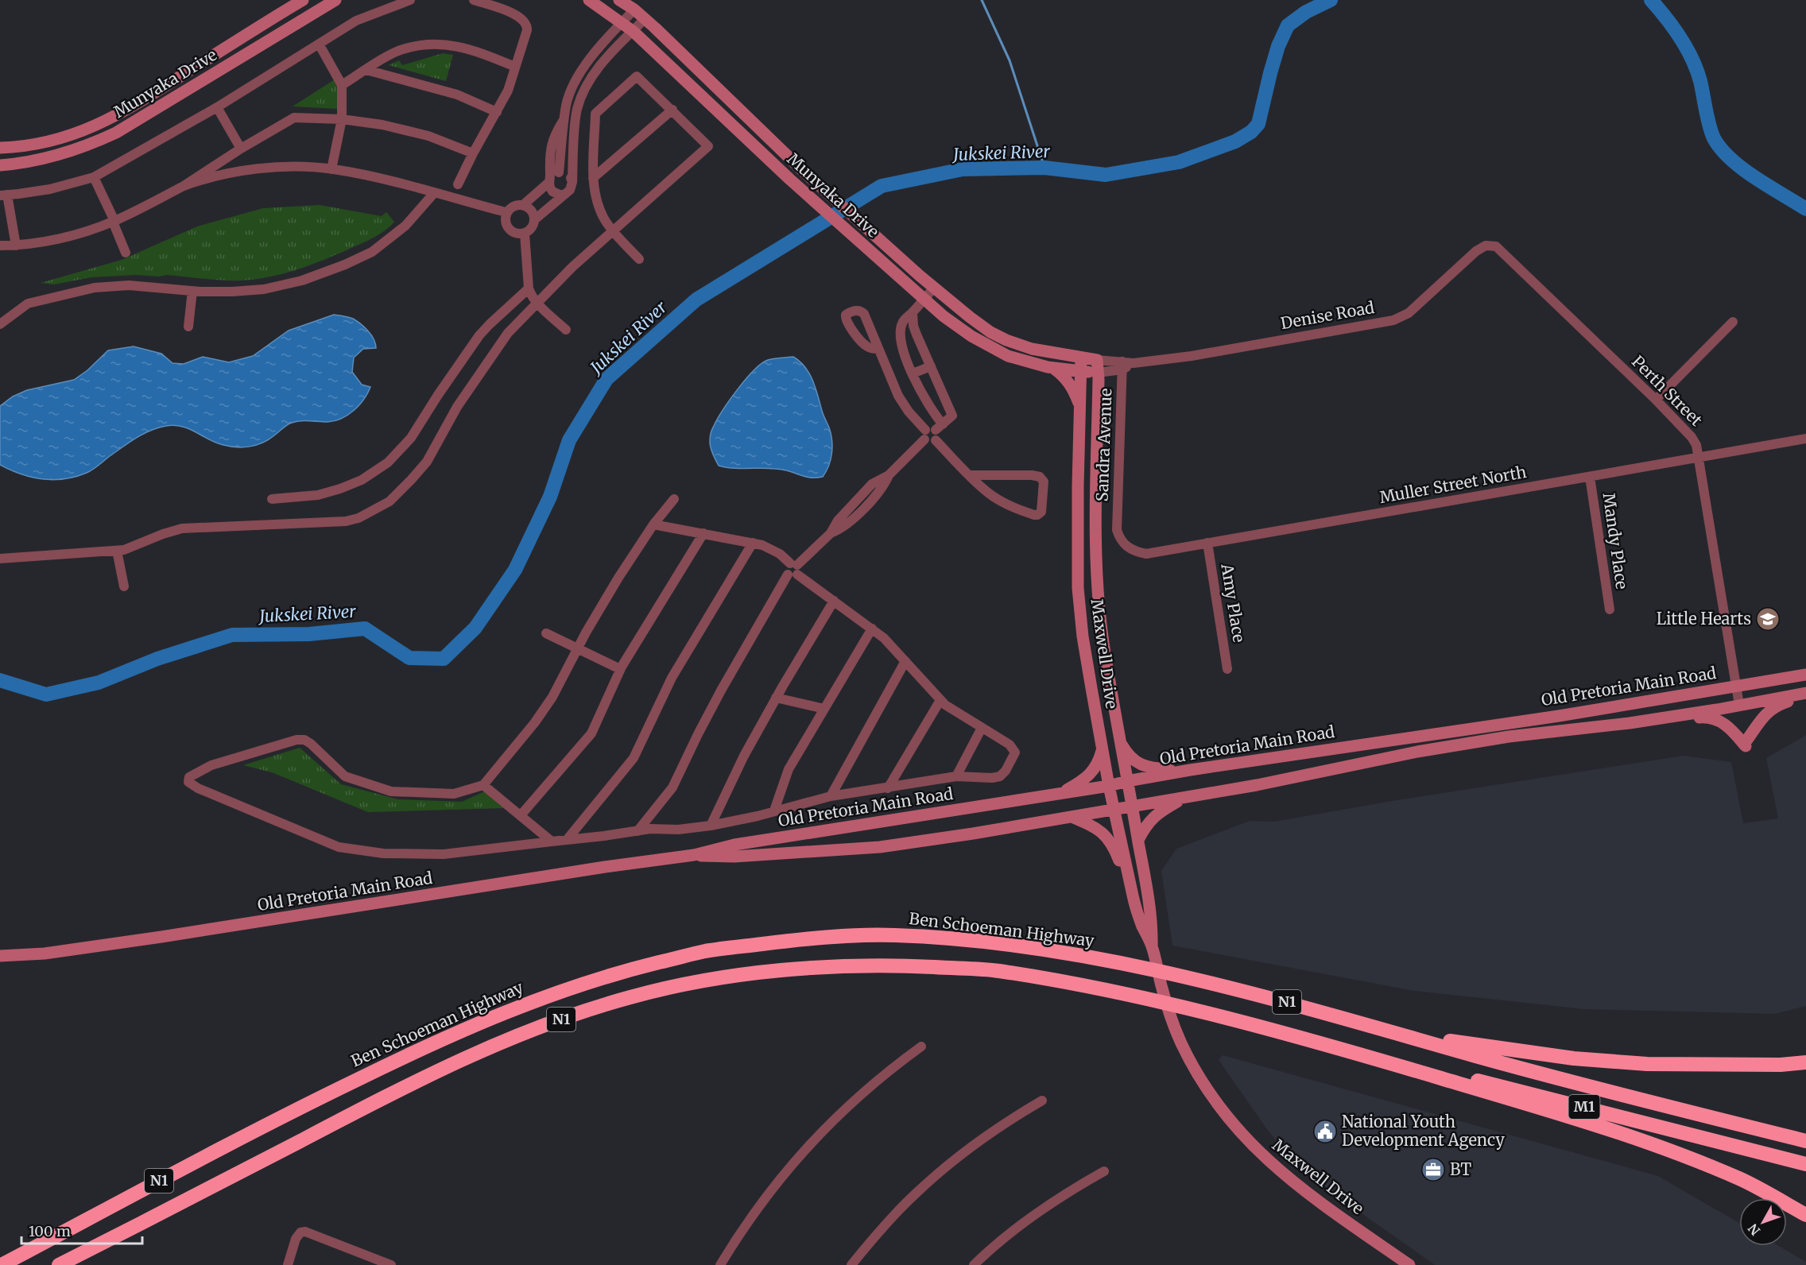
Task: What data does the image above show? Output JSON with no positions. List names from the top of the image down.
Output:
{
  "streets": {
    "highway": ["Ben Schoeman Highway", "N1", "M1"],
    "main road": ["Munyaka Drive", "Maxwell Drive", "Old Pretoria Main Road"],
    "street": [
      "Denise Road",
      "Perth Street",
      "Sandra Avenue",
      "Muller Street North",
      "Mandy Place",
      "Amy Place"
    ]
  },
  "crossings": [
    ["Munyaka Drive", "Maxwell Drive"],
    ["Denise Road", "Perth Street"],
    ["Denise Road", "Sandra Avenue"],
    ["Perth Street", "Muller Street North"],
    ["Perth Street", "Old Pretoria Main Road"],
    ["Sandra Avenue", "Muller Street North"],
    ["Muller Street North", "Mandy Place"],
    ["Muller Street North", "Amy Place"],
    ["Maxwell Drive", "Old Pretoria Main Road"],
    ["Ben Schoeman Highway", "M1"],
    ["N1", "M1"]
  ],
  "water": ["Jukskei River"],
  "places": {
    "school or university": ["Little Hearts"],
    "public building": ["National Youth Development Agency"],
    "office": ["BT"]
  },
  "scale_bar": "100 m",
  "north": "bottom left"
}
